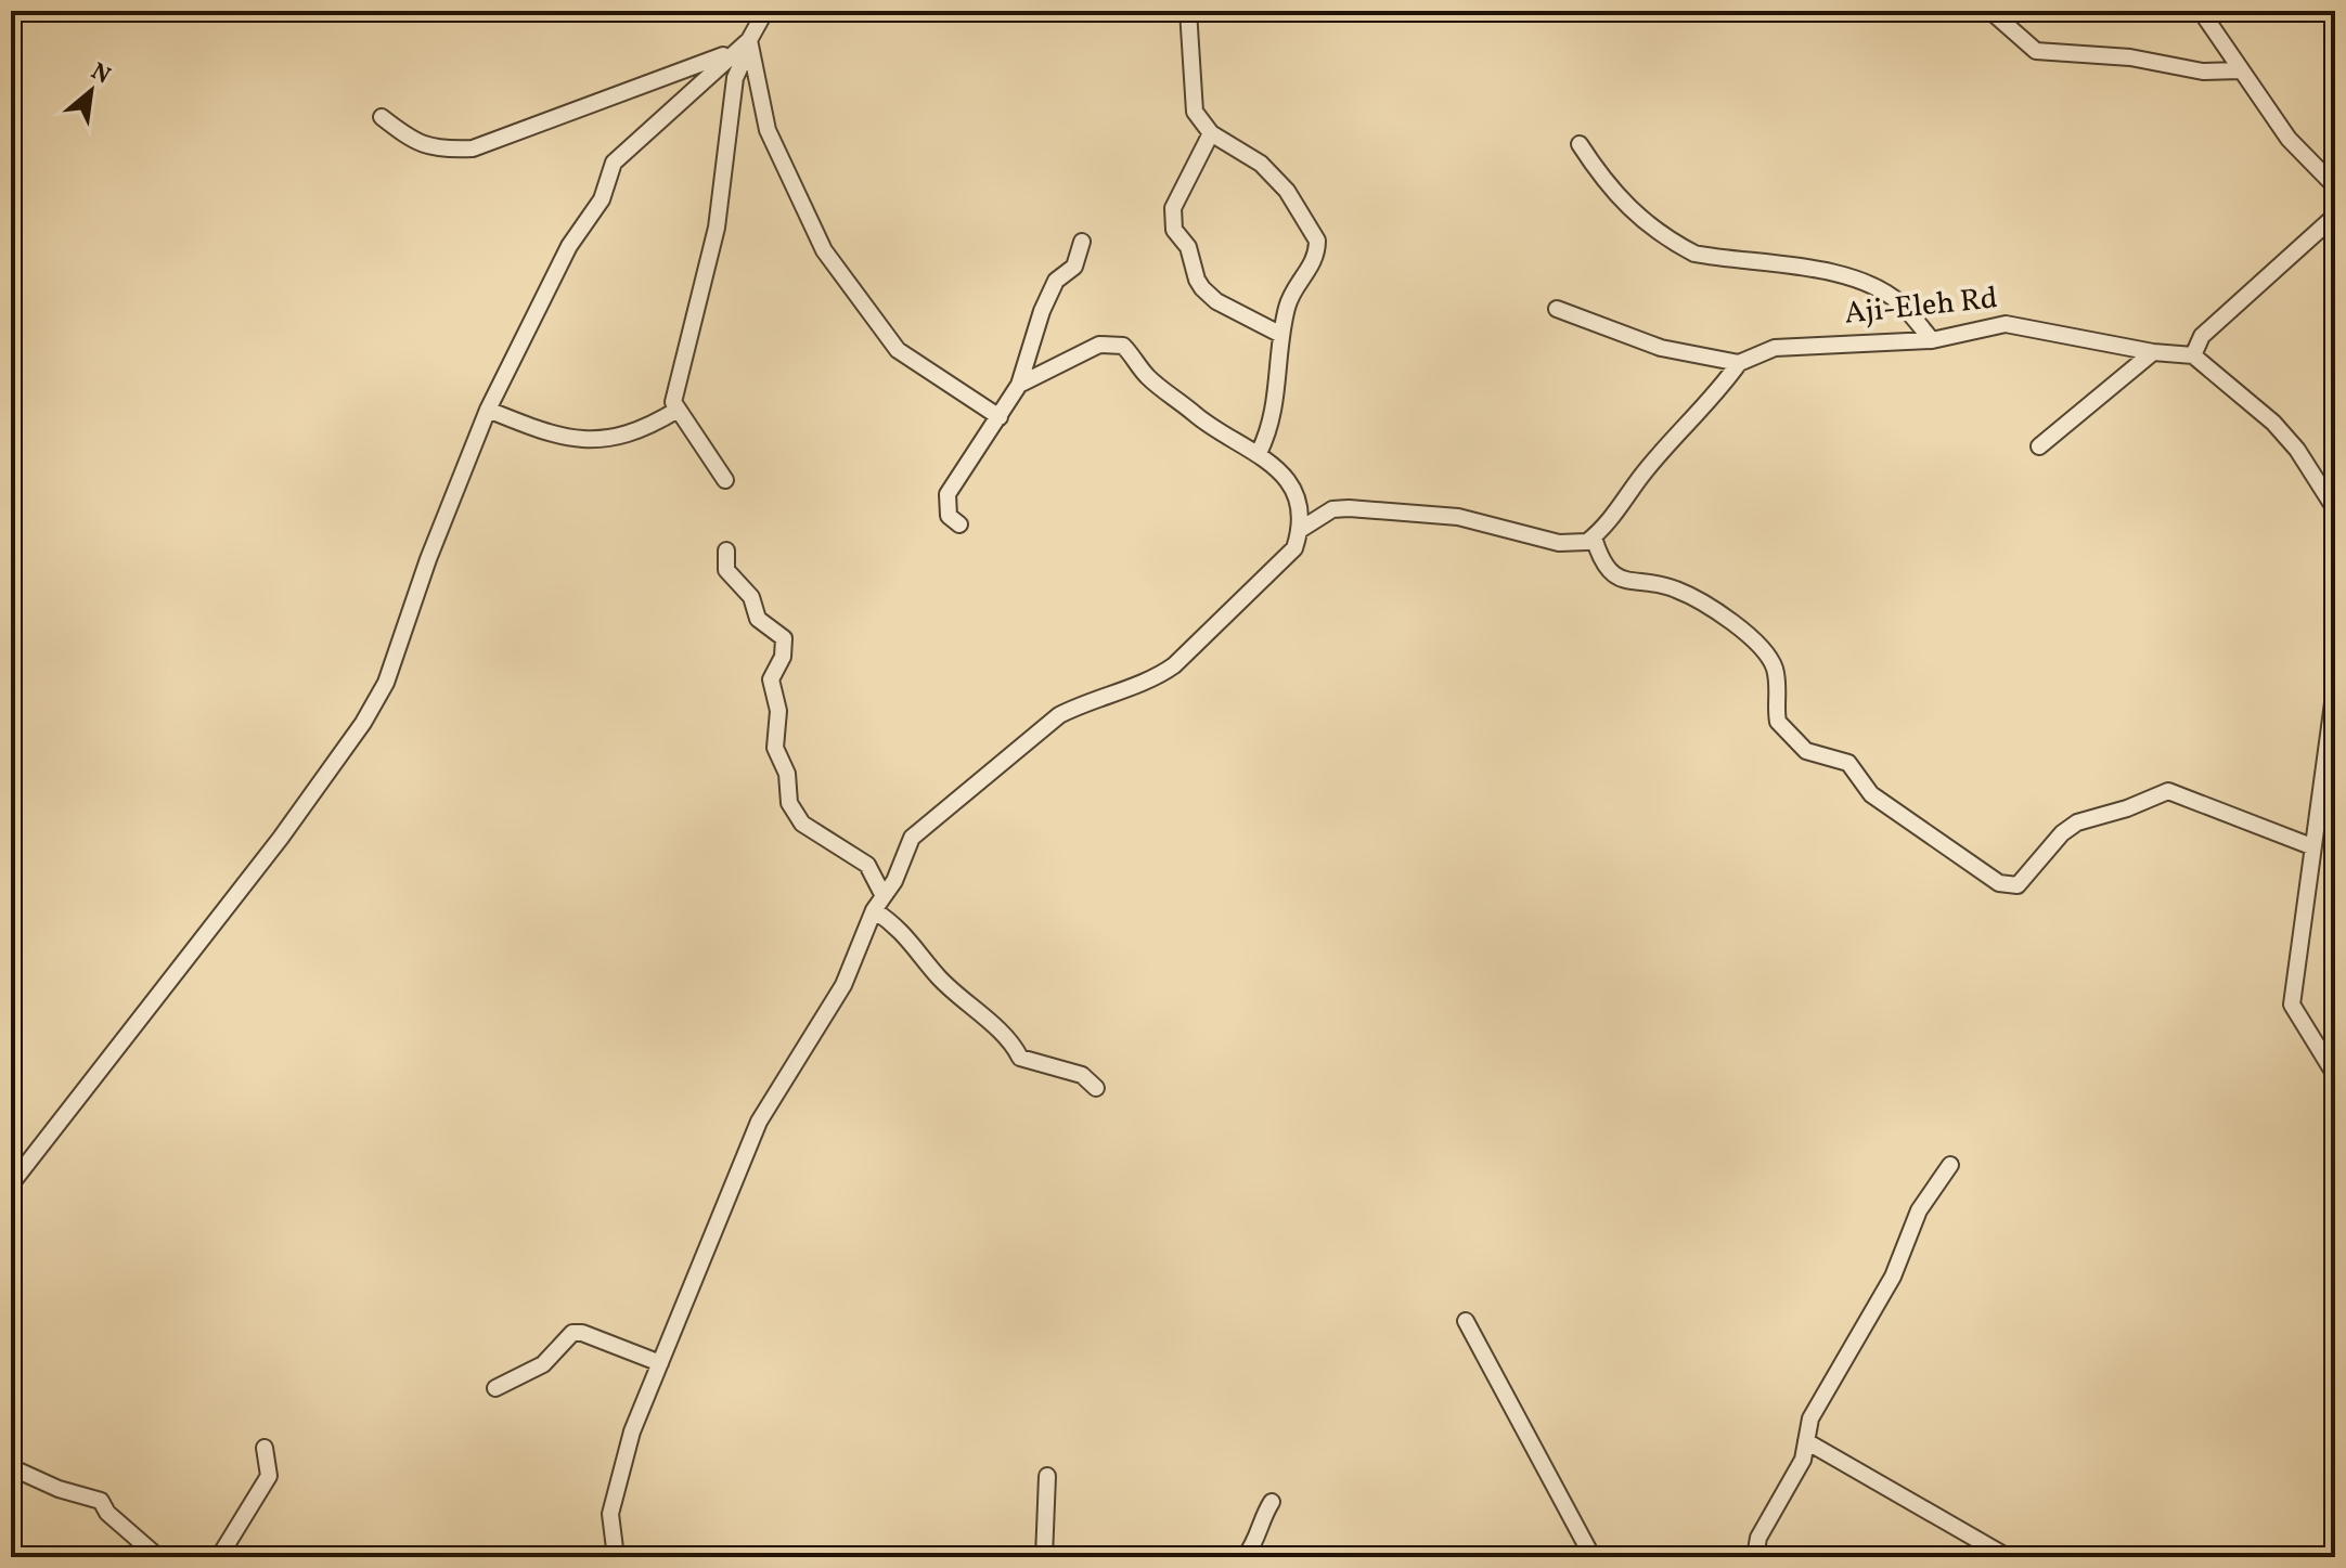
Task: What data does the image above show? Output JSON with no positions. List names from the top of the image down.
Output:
{
  "streets": {
    "street": ["Aji-Eleh Rd"]
  },
  "north": "top right"
}
